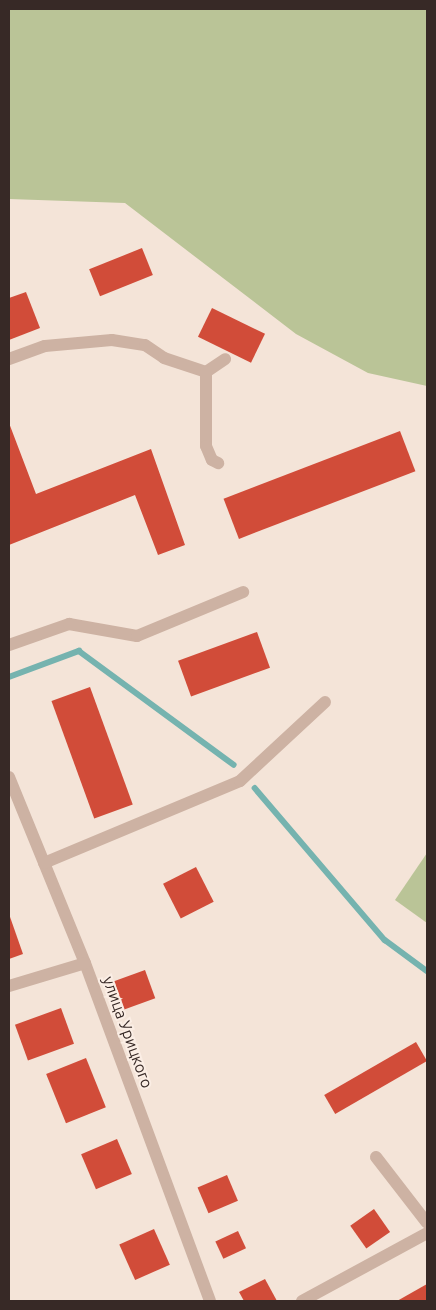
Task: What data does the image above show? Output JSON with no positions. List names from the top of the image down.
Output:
{
  "streets": {
    "street": ["улица Урицкого"]
  }
}
